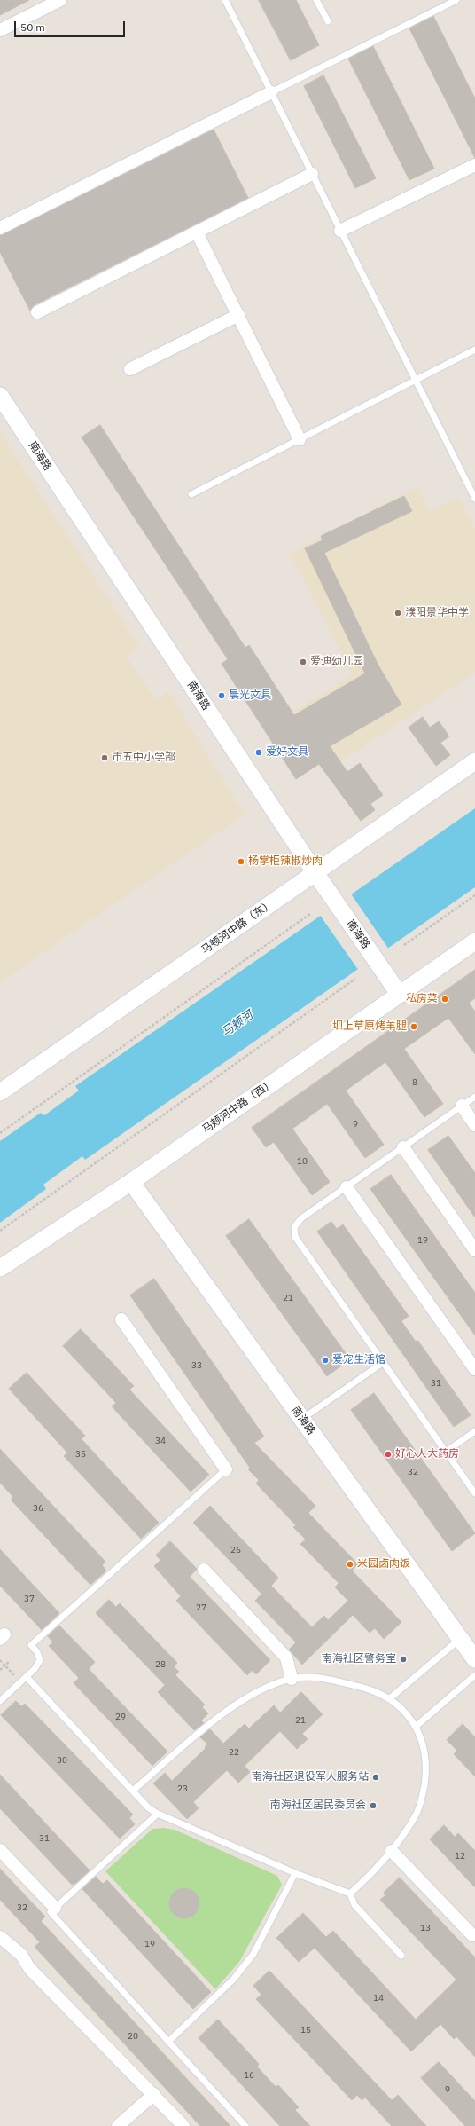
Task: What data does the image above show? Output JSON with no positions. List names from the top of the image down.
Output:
{
  "streets": {
    "street": ["南海路", "马颊河中路（东）", "马颊河中路（西）"]
  },
  "crossings": [
    ["南海路", "马颊河中路（东）"],
    ["南海路", "马颊河中路（西）"]
  ],
  "water": ["马颊河"],
  "places": [
    "濮阳景华中学",
    "爱迪幼儿园",
    "晨光文具",
    "爱好文具",
    "市五中小学部",
    "杨掌柜辣椒炒肉",
    "私房菜",
    "坝上草原烤羊腿",
    "爱宠生活馆",
    "好心人大药房",
    "米园卤肉饭",
    "南海社区警务室",
    "南海社区退役军人服务站",
    "南海社区居民委员会"
  ],
  "house_numbers": [
    "8",
    "9",
    "10",
    "19",
    "21",
    "33",
    "31",
    "34",
    "35",
    "32",
    "36",
    "26",
    "37",
    "27",
    "28",
    "29",
    "21",
    "22",
    "30",
    "23",
    "31",
    "12",
    "32",
    "13",
    "19",
    "14",
    "15",
    "20",
    "16",
    "9"
  ],
  "scale_bar": "50 m"
}
